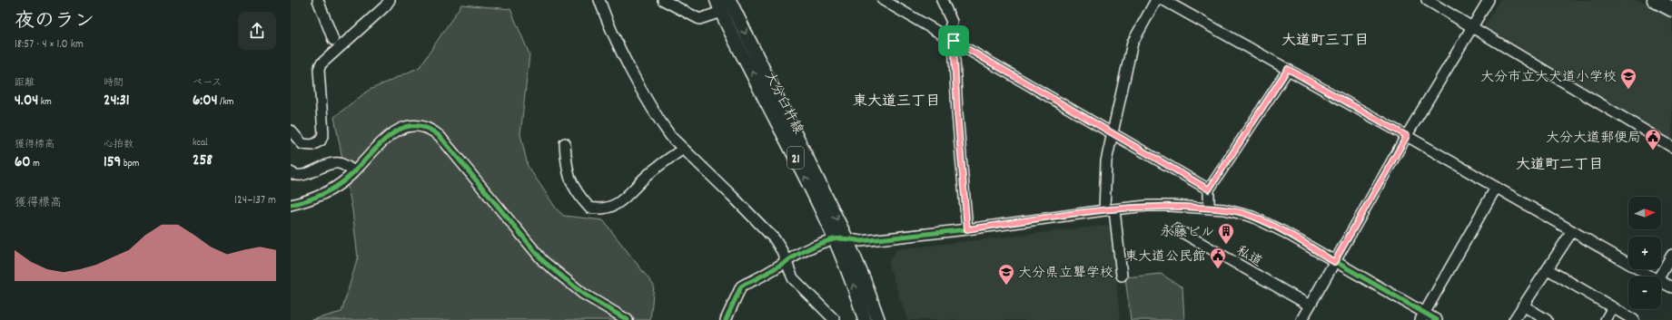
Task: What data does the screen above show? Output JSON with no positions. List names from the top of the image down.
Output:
{
  "streets": {
    "main road": ["大分臼杵線", "21"],
    "street": ["私道"]
  },
  "districts": ["大道町三丁目", "東大道三丁目", "大道町二丁目"],
  "places": {
    "school or university": ["大分市立大大道小学校", "大分県立聾学校"],
    "public building": ["大分大道郵便局", "東大道公民館"],
    "building": ["永藤ビル"]
  },
  "north": "right",
  "page": {
    "heading": ["夜のラン", "18:57 · 4 × 1.0 km"],
    "stats": [
      ["距離", "4.04 km"],
      ["時間", "24:31"],
      ["ペース", "6:04 /km"],
      ["獲得標高", "60 m"],
      ["心拍数", "159 bpm"],
      ["kcal", "258"]
    ],
    "chart": ["獲得標高", "124–137 m"],
    "map_buttons": ["+", "−"]
  }
}
